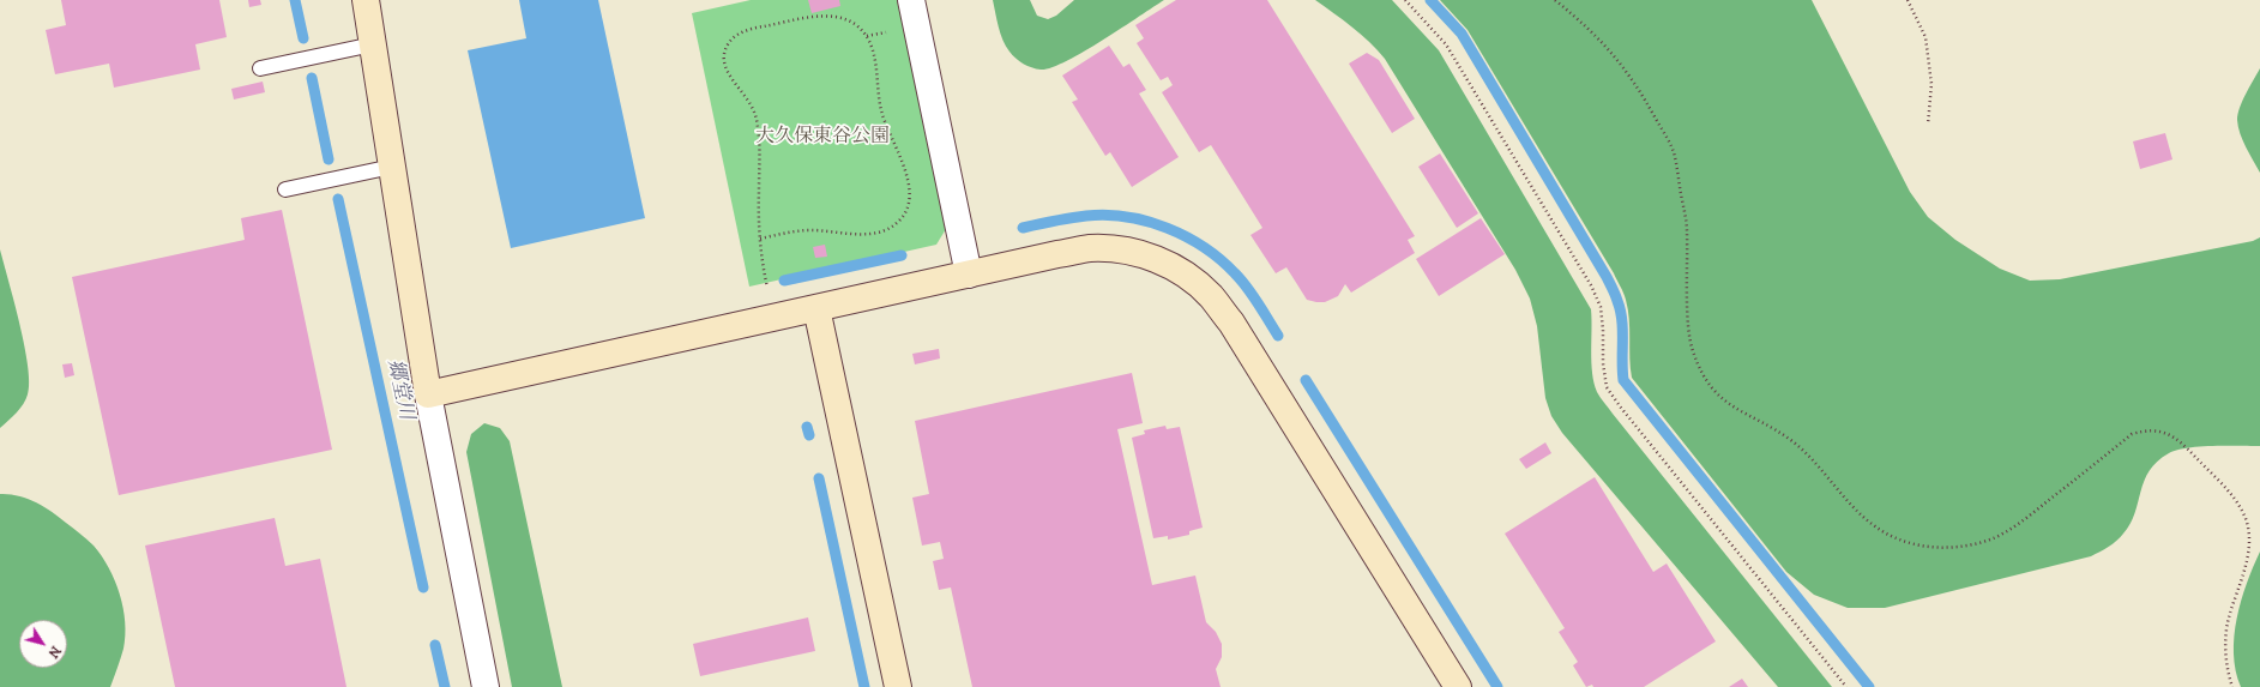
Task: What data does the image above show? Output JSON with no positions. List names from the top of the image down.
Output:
{
  "water": ["郷堂川"],
  "parks": ["大久保東谷公園"],
  "north": "bottom right"
}
